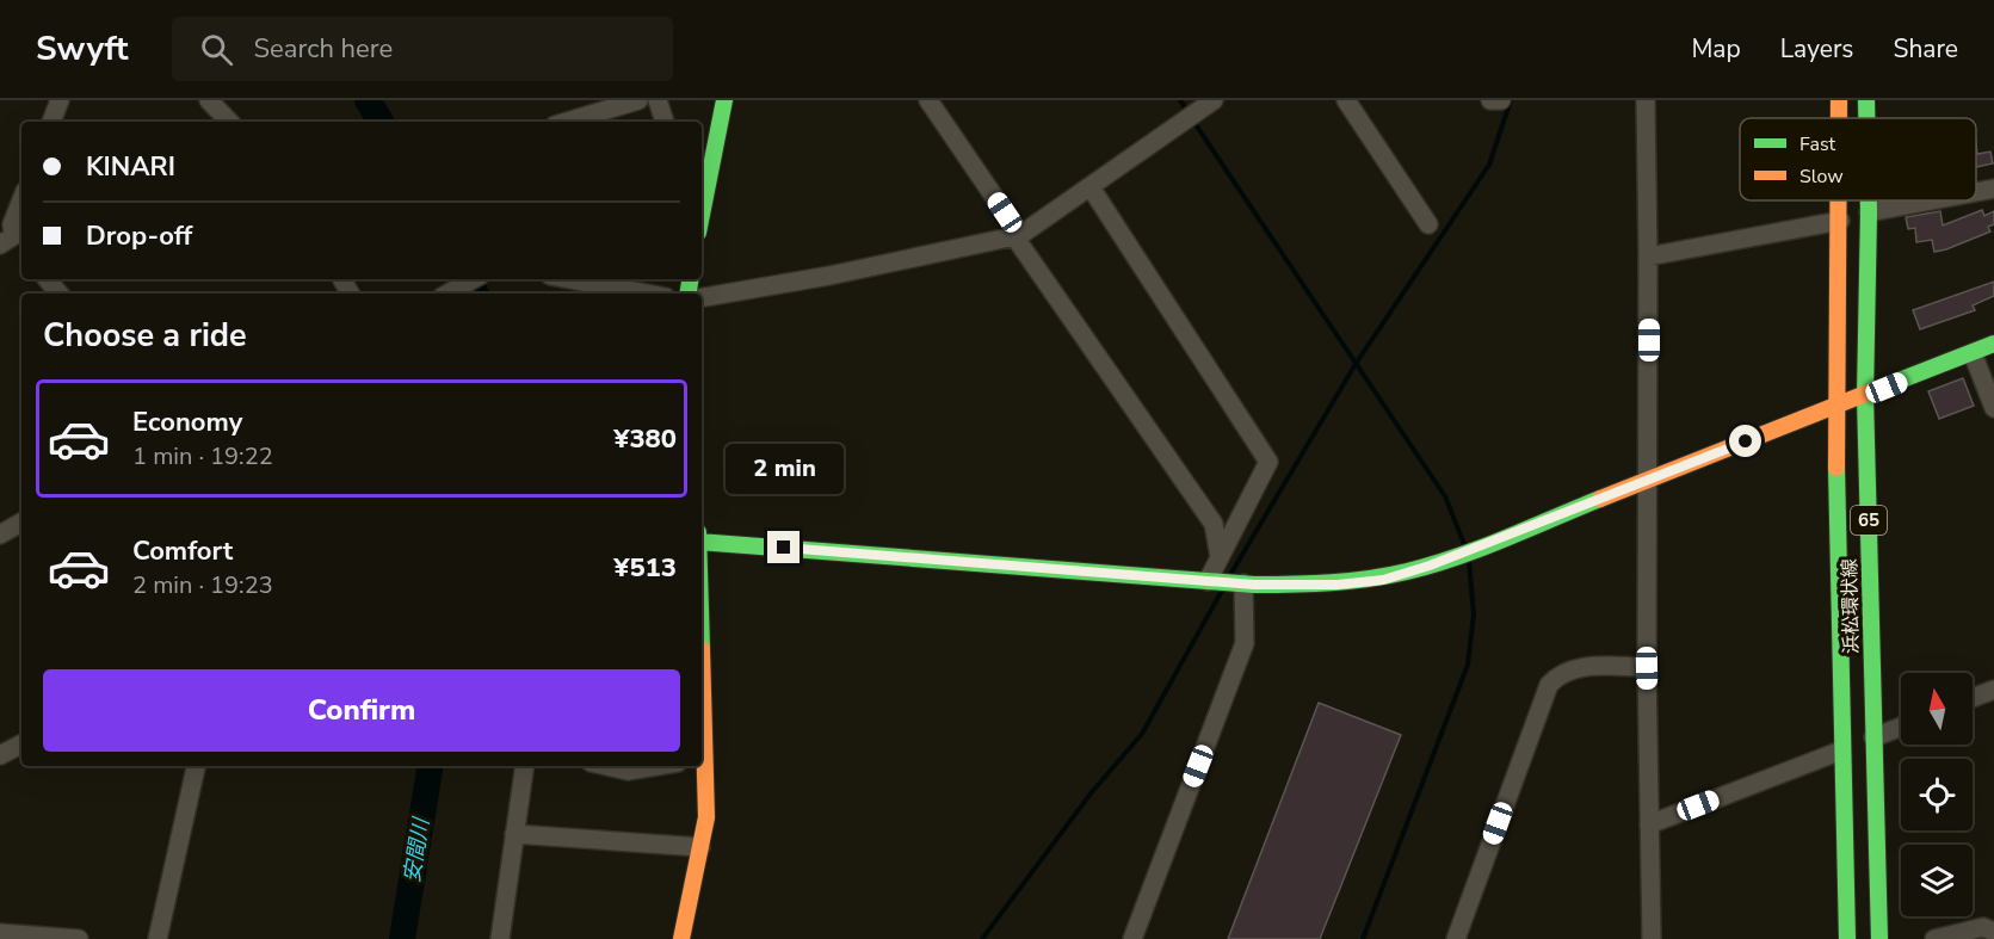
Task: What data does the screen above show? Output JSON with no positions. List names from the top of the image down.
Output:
{
  "streets": {
    "street": ["65", "浜松環状線"]
  },
  "water": ["安間川"],
  "legend": ["Fast", "Slow"],
  "north": "top",
  "page": {
    "header": "Swyft",
    "search": "Search here",
    "nav": ["Map", "Layers", "Share"],
    "banner": ["KINARI", "Drop-off"],
    "heading": "Choose a ride",
    "list": [
      {
        "name": "Economy",
        "note": "1 min · 19:22",
        "value": "¥380"
      },
      {
        "name": "Comfort",
        "note": "2 min · 19:23",
        "value": "¥513"
      }
    ],
    "bubble": "2 min",
    "buttons": "Confirm"
  }
}
